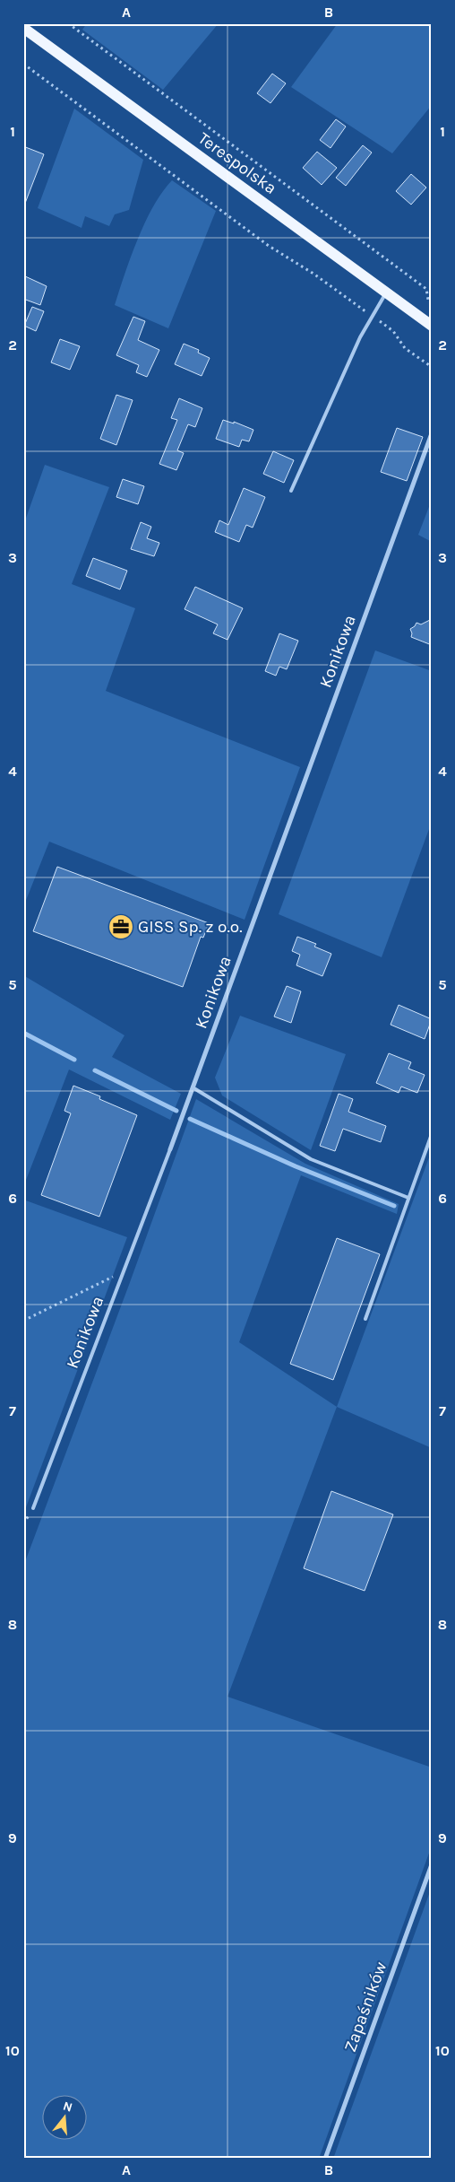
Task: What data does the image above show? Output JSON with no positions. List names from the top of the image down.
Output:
{
  "streets": {
    "main road": ["Terespolska"],
    "street": ["Konikowa", "Zapaśników"]
  },
  "places": {
    "office": ["GISS Sp. z o.o."]
  },
  "north": "top",
  "grid": {
    "columns": ["A", "B"],
    "rows": [
      "1",
      "2",
      "3",
      "4",
      "5",
      "6",
      "7",
      "8",
      "9",
      "10"
    ]
  }
}
